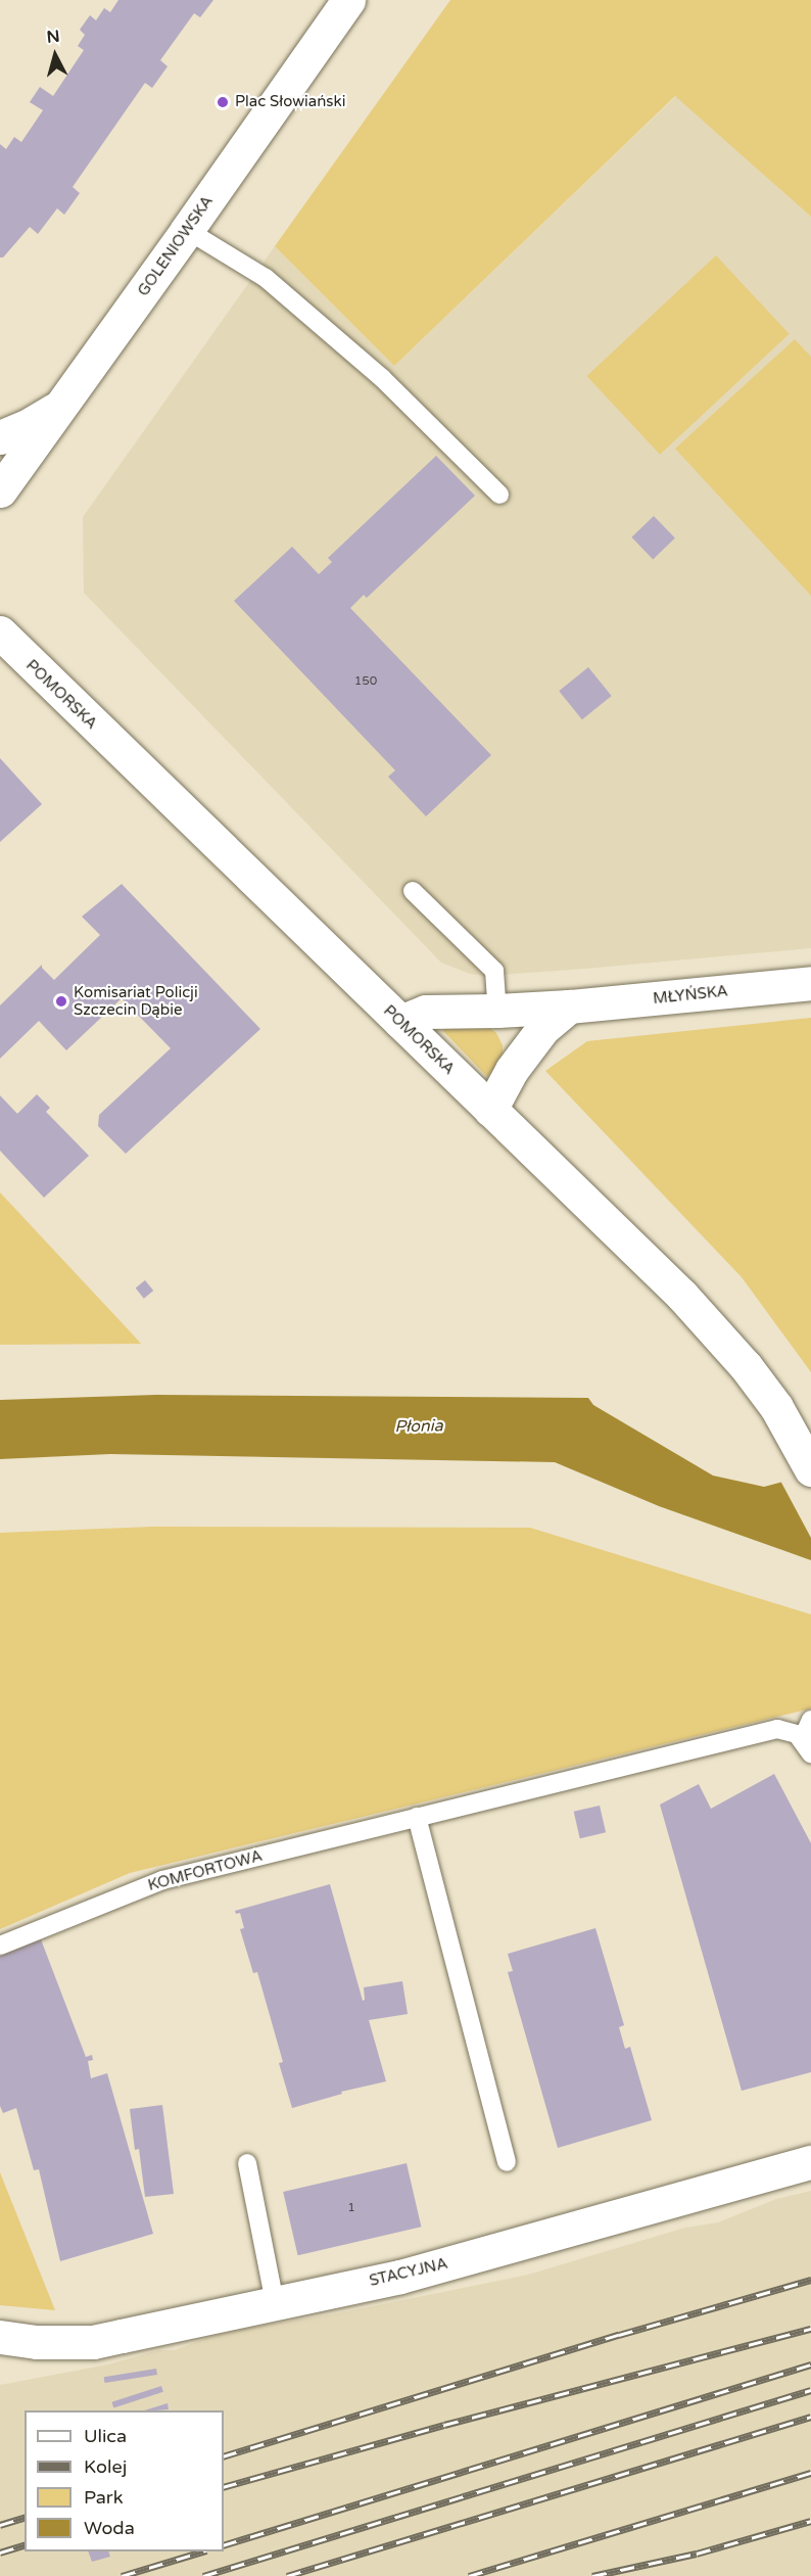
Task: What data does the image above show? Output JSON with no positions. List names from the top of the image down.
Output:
{
  "streets": {
    "street": [
      "GOLENIOWSKA",
      "POMORSKA",
      "MŁYŃSKA",
      "STACYJNA"
    ],
    "lane": ["KOMFORTOWA"]
  },
  "crossings": [
    ["POMORSKA", "MŁYŃSKA"]
  ],
  "water": ["Płonia"],
  "places": ["Plac Słowiański", "Komisariat Policji Szczecin Dąbie"],
  "house_numbers": ["150", "1"],
  "legend": [
    "Ulica",
    "Kolej",
    "Park",
    "Woda"
  ],
  "north": "top"
}
